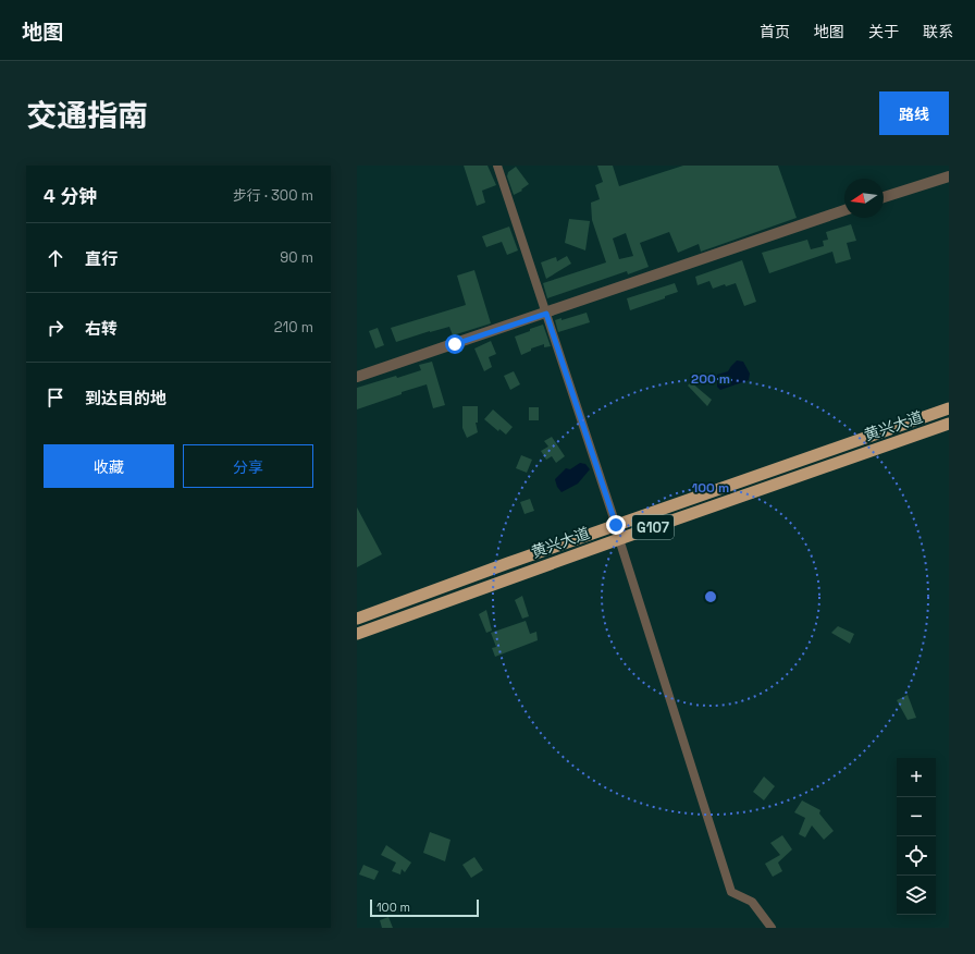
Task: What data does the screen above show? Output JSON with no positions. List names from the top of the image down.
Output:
{
  "streets": {
    "highway": ["黄兴大道", "G107"]
  },
  "scale_bar": "100 m",
  "north": "left",
  "page": {
    "header": "地图",
    "nav": [
      "首页",
      "地图",
      "关于",
      "联系"
    ],
    "title": "交通指南",
    "buttons": [
      "路线",
      ["收藏", "分享"]
    ],
    "heading": ["4 分钟", "步行 · 300 m"],
    "list": [
      ["直行", "90 m"],
      ["右转", "210 m"],
      "到达目的地"
    ],
    "map_buttons": ["+", "−"],
    "scale": "100 m"
  },
  "rings": ["200 m", "100 m"]
}
